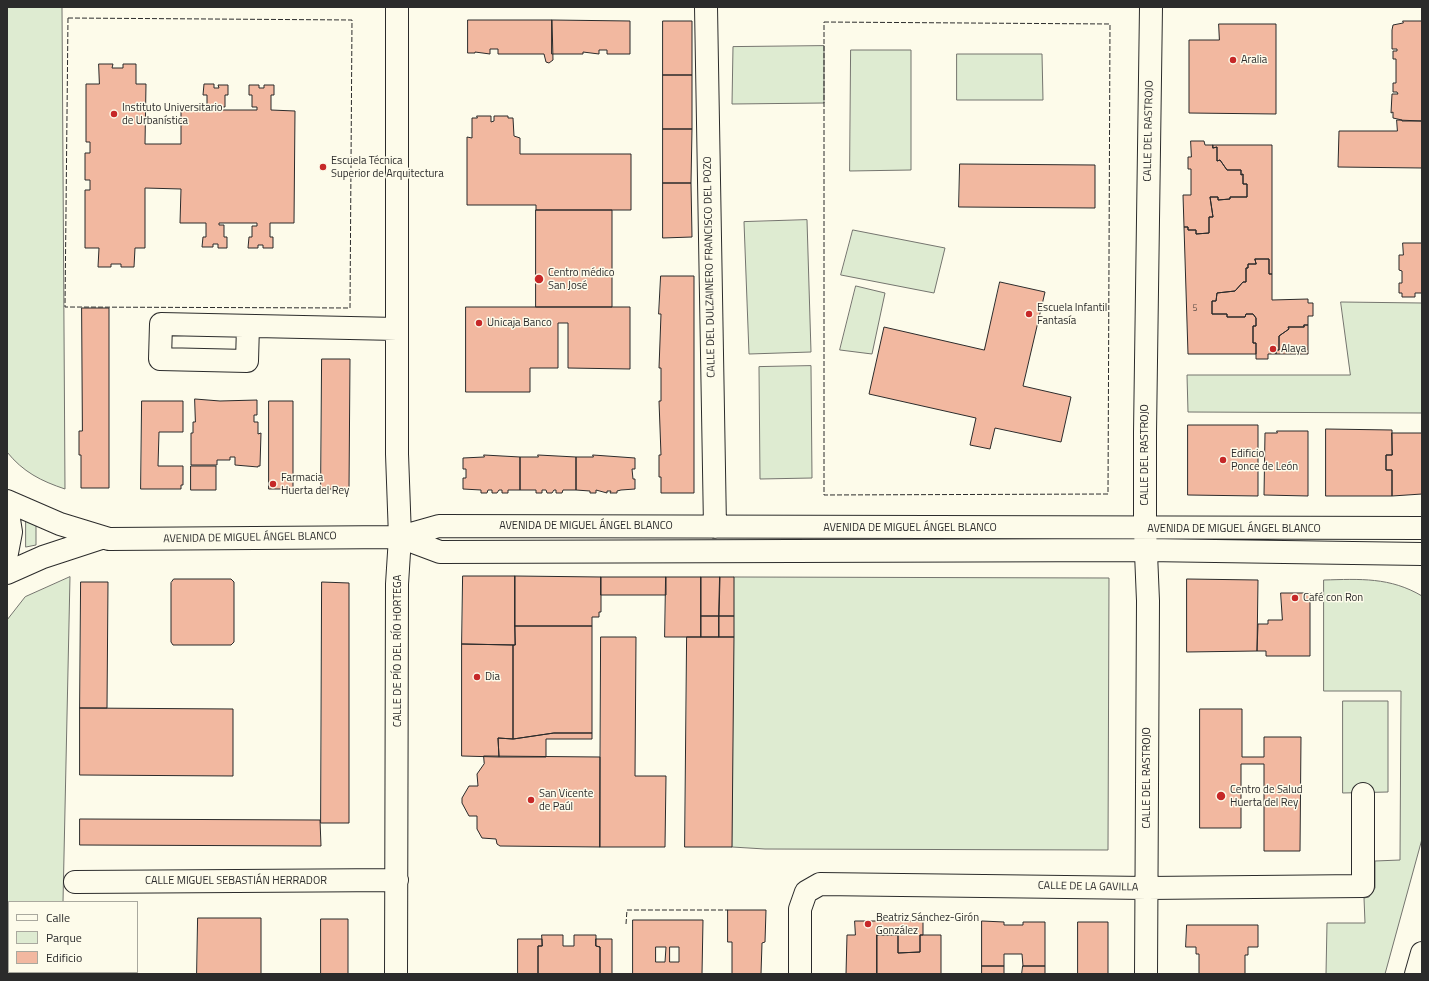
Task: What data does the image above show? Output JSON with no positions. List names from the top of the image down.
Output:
{
  "streets": {
    "street": [
      "CALLE DEL RASTROJO",
      "CALLE DEL DULZAINERO FRANCISCO DEL POZO",
      "AVENIDA DE MIGUEL ÁNGEL BLANCO",
      "CALLE DE PÍO DEL RÍO HORTEGA",
      "CALLE MIGUEL SEBASTIÁN HERRADOR",
      "CALLE DE LA GAVILLA"
    ]
  },
  "crossings": [
    ["CALLE DEL RASTROJO", "AVENIDA DE MIGUEL ÁNGEL BLANCO"],
    ["CALLE DEL RASTROJO", "CALLE DE LA GAVILLA"],
    ["CALLE DEL DULZAINERO FRANCISCO DEL POZO", "AVENIDA DE MIGUEL ÁNGEL BLANCO"],
    ["AVENIDA DE MIGUEL ÁNGEL BLANCO", "CALLE DE PÍO DEL RÍO HORTEGA"],
    ["CALLE DE PÍO DEL RÍO HORTEGA", "CALLE MIGUEL SEBASTIÁN HERRADOR"]
  ],
  "places": [
    "Aralia",
    "Instituto Universitario de Urbanística",
    "Escuela Técnica Superior de Arquitectura",
    "Centro médico San José",
    "Escuela Infantil Fantasía",
    "Unicaja Banco",
    "Alaya",
    "Edificio Ponce de León",
    "Farmacia Huerta del Rey",
    "Café con Ron",
    "Dia",
    "Centro de Salud Huerta del Rey",
    "San Vicente de Paúl",
    "Beatriz Sánchez-Girón González"
  ],
  "house_numbers": ["5"],
  "legend": ["Calle", "Parque", "Edificio"]
}
